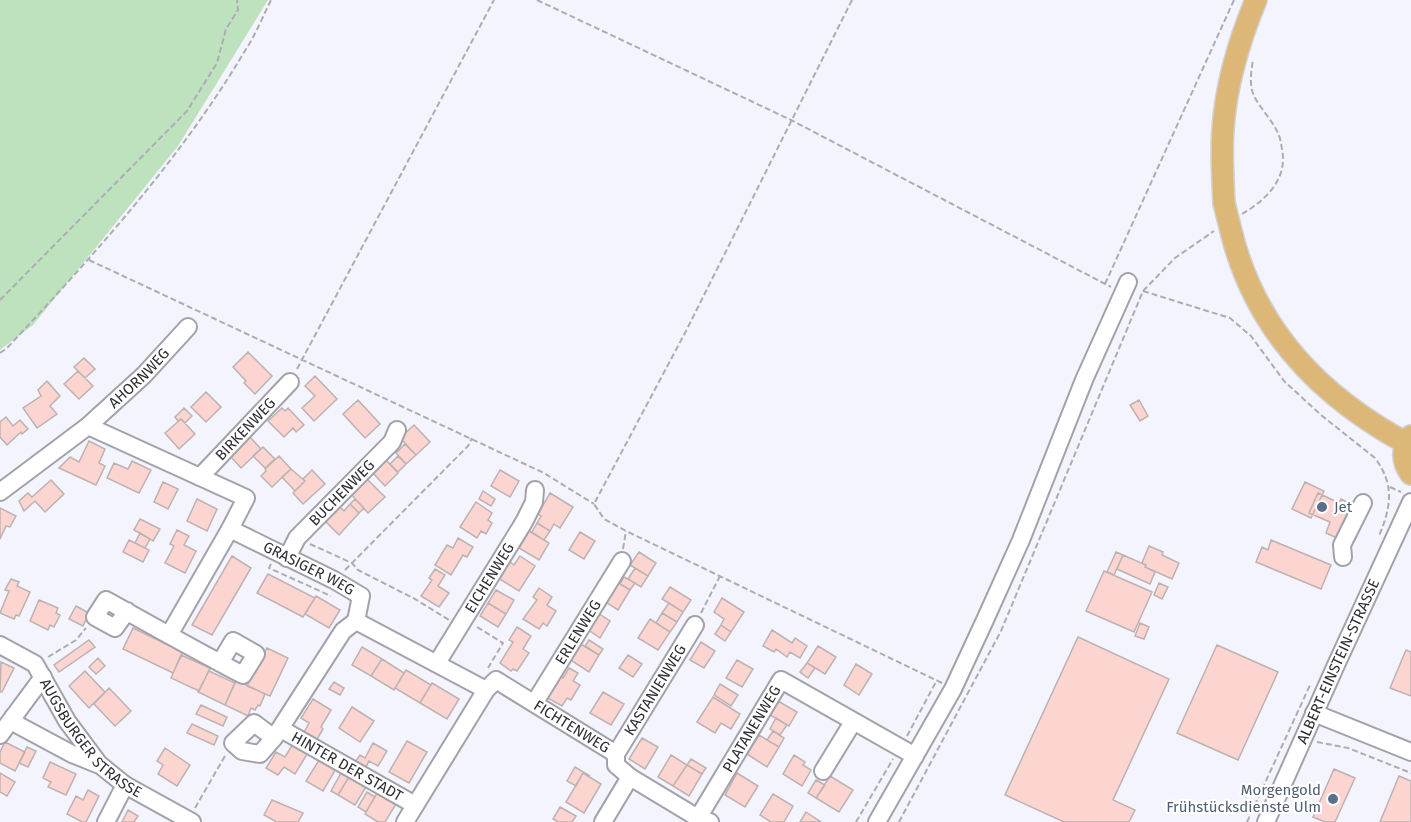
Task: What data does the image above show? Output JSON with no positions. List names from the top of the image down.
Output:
{
  "streets": {
    "street": [
      "AHORNWEG",
      "BIRKENWEG",
      "BUCHENWEG",
      "GRASIGER WEG",
      "EICHENWEG",
      "ERLENWEG",
      "ALBERT-EINSTEIN-STRASSE",
      "KASTANIENWEG",
      "FICHTENWEG",
      "PLATANENWEG",
      "AUGSBURGER STRASSE",
      "HINTER DER STADT"
    ]
  },
  "crossings": [
    ["BUCHENWEG", "GRASIGER WEG"],
    ["GRASIGER WEG", "EICHENWEG"],
    ["GRASIGER WEG", "FICHTENWEG"],
    ["GRASIGER WEG", "HINTER DER STADT"],
    ["ERLENWEG", "FICHTENWEG"],
    ["KASTANIENWEG", "FICHTENWEG"],
    ["FICHTENWEG", "PLATANENWEG"],
    ["FICHTENWEG", "HINTER DER STADT"]
  ],
  "places": ["Jet", "Morgengold Frühstücksdienste Ulm"]
}
